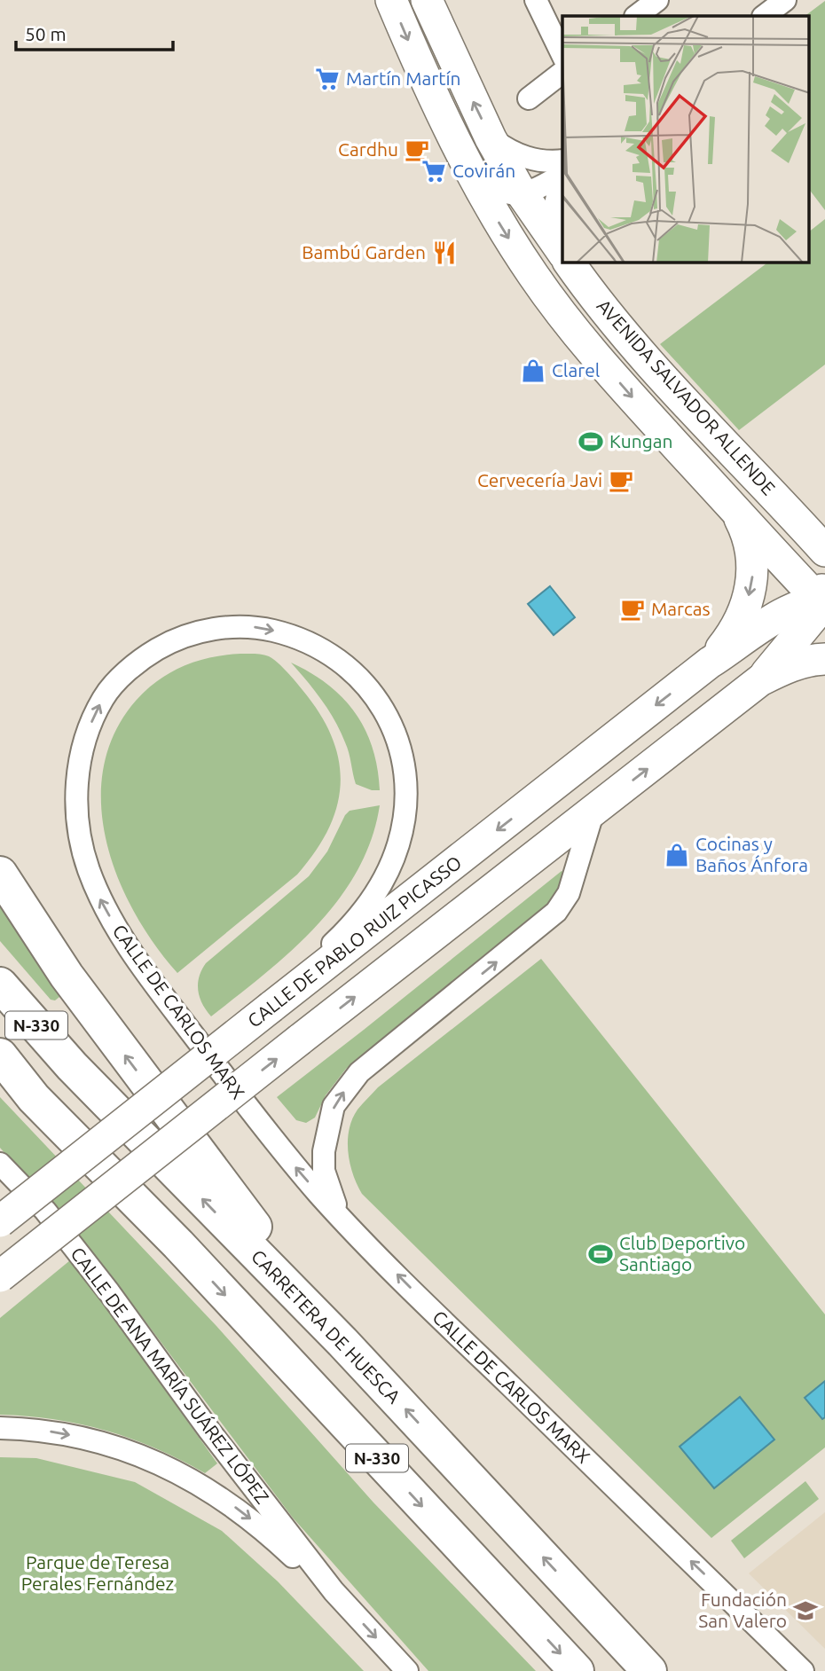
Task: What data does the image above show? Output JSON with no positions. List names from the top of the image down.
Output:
{
  "streets": {
    "highway": ["N-330", "CARRETERA DE HUESCA"],
    "main road": ["AVENIDA SALVADOR ALLENDE", "CALLE DE PABLO RUIZ PICASSO"],
    "street": ["CALLE DE CARLOS MARX", "CALLE DE ANA MARÍA SUÁREZ LÓPEZ"]
  },
  "crossings": [
    ["AVENIDA SALVADOR ALLENDE", "CALLE DE PABLO RUIZ PICASSO"],
    ["CALLE DE PABLO RUIZ PICASSO", "CALLE DE CARLOS MARX"]
  ],
  "parks": ["Parque de Teresa Perales Fernández"],
  "places": {
    "supermarket": ["Martín Martín", "Covirán"],
    "cafe": ["Cardhu", "Cervecería Javi", "Marcas"],
    "restaurant": ["Bambú Garden"],
    "shop": ["Clarel", "Cocinas y Baños Ánfora"],
    "sports": ["Kungan", "Club Deportivo Santiago"],
    "school or university": ["Fundación San Valero"]
  },
  "scale_bar": "50 m"
}
